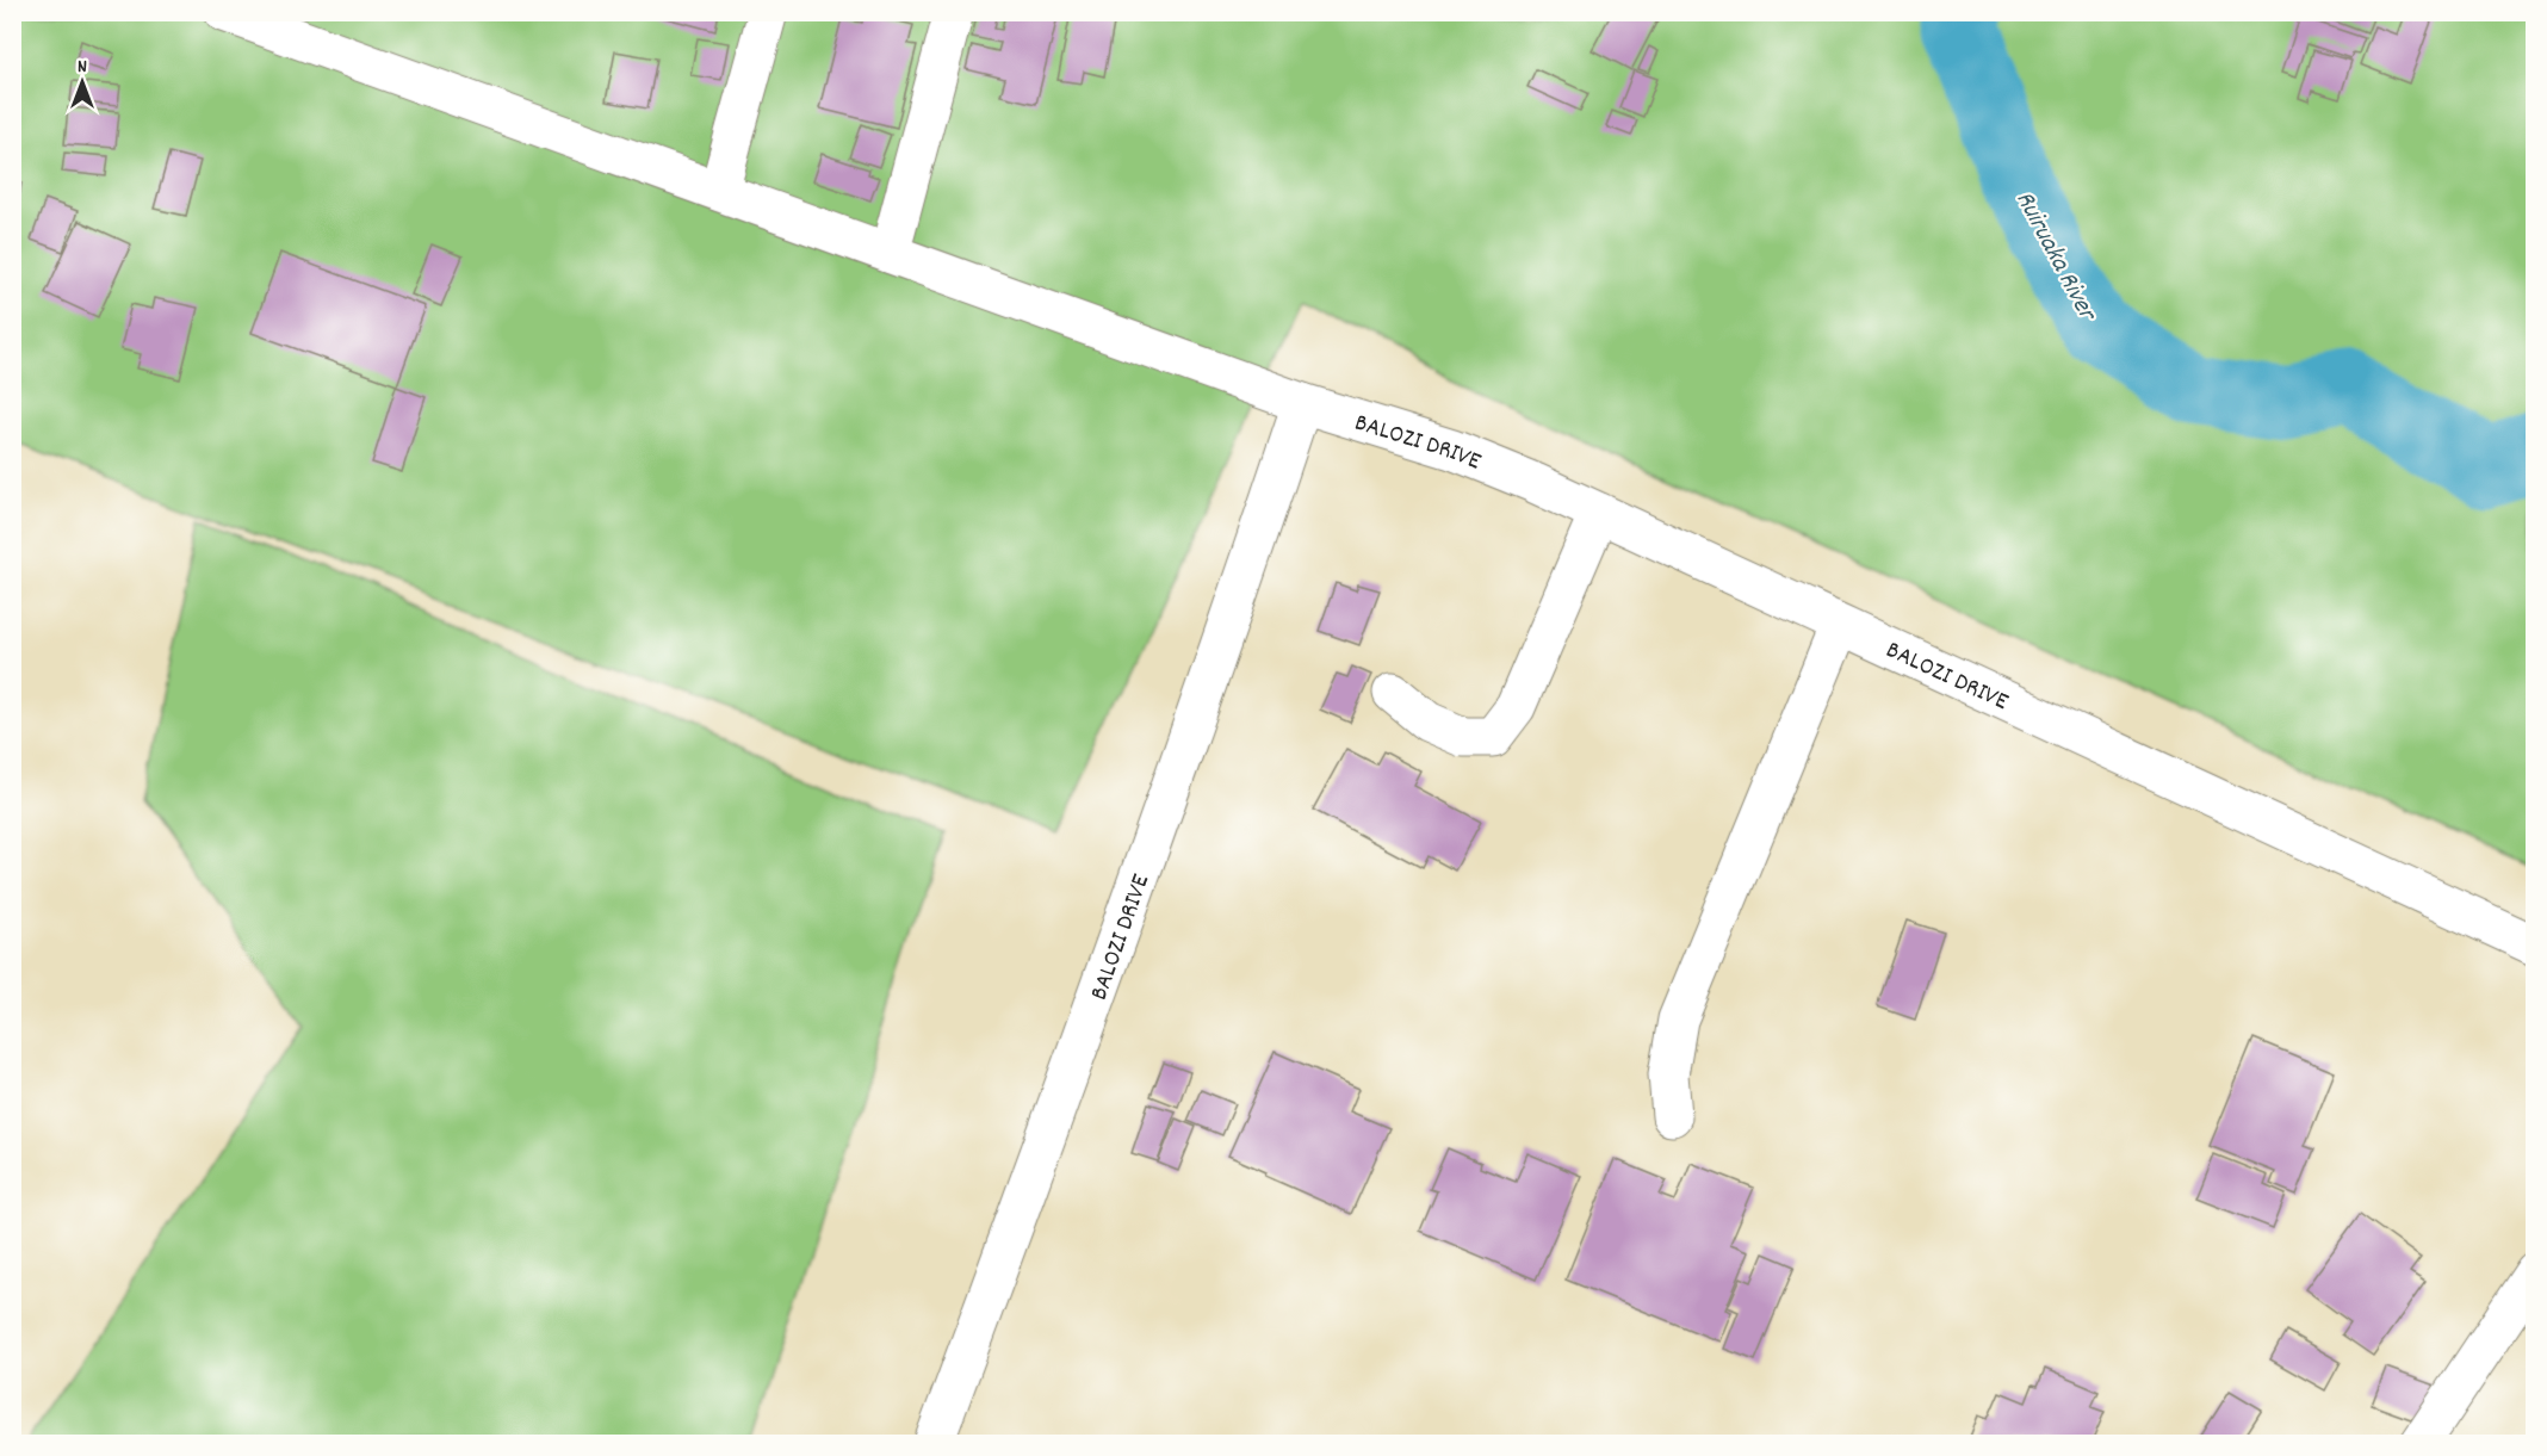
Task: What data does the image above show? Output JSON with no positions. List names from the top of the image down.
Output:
{
  "streets": {
    "street": ["BALOZI DRIVE"]
  },
  "water": ["Ruiruaka River"],
  "north": "top"
}
